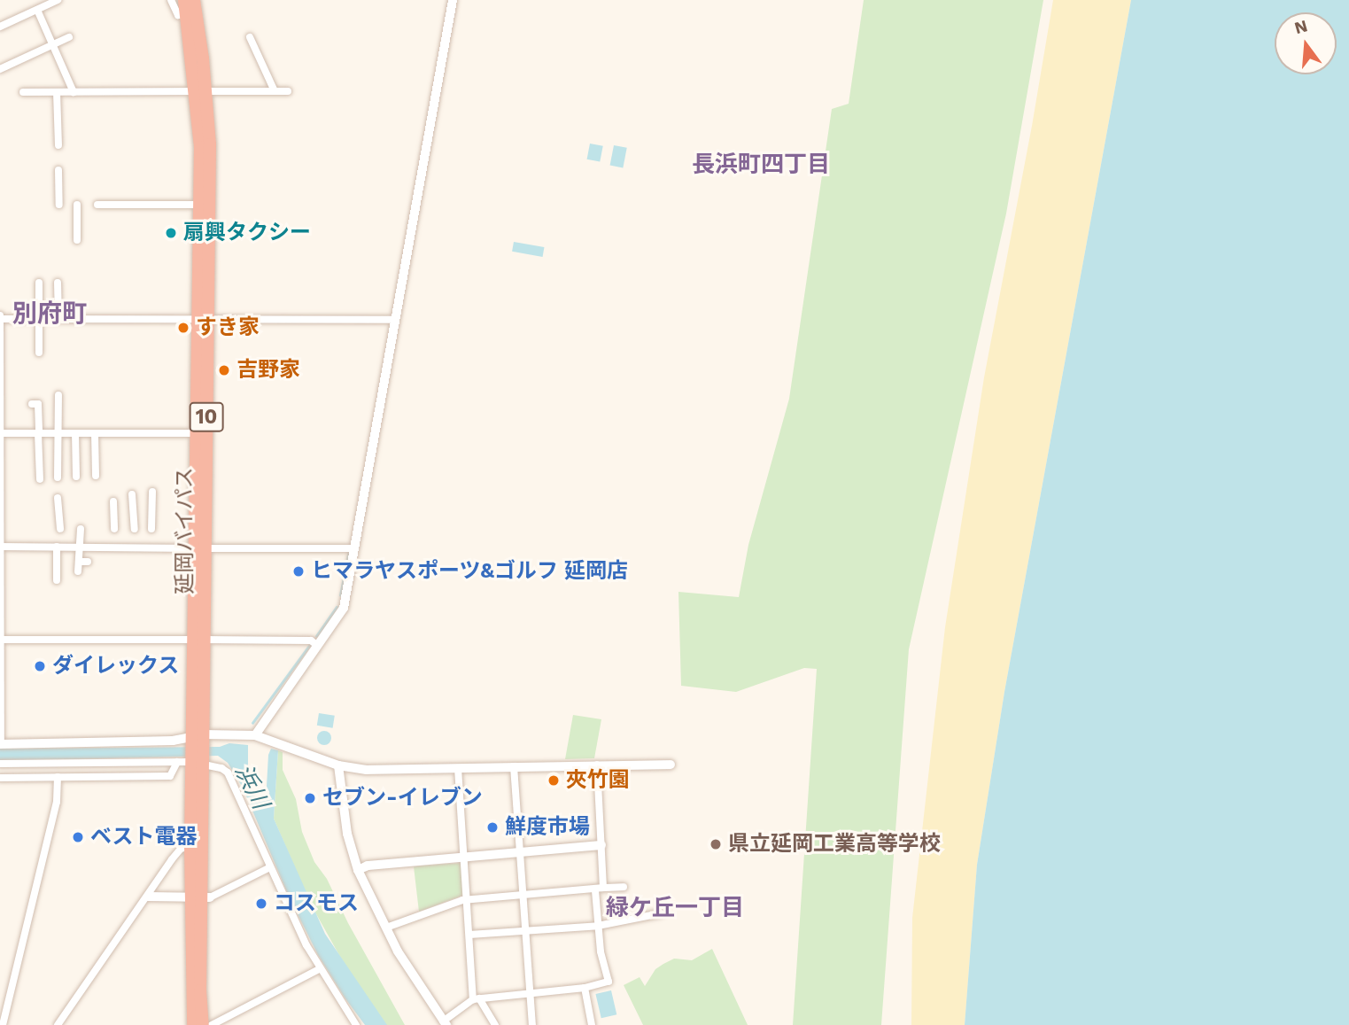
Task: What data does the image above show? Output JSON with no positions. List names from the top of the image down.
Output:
{
  "streets": {
    "highway": ["10", "延岡バイパス"]
  },
  "districts": ["長浜町四丁目", "別府町", "緑ケ丘一丁目"],
  "water": ["浜川"],
  "places": [
    "扇興タクシー",
    "すき家",
    "吉野家",
    "ヒマラヤスポーツ&ゴルフ 延岡店",
    "ダイレックス",
    "夾竹園",
    "セブン-イレブン",
    "鮮度市場",
    "ベスト電器",
    "県立延岡工業高等学校",
    "コスモス"
  ],
  "north": "top"
}
